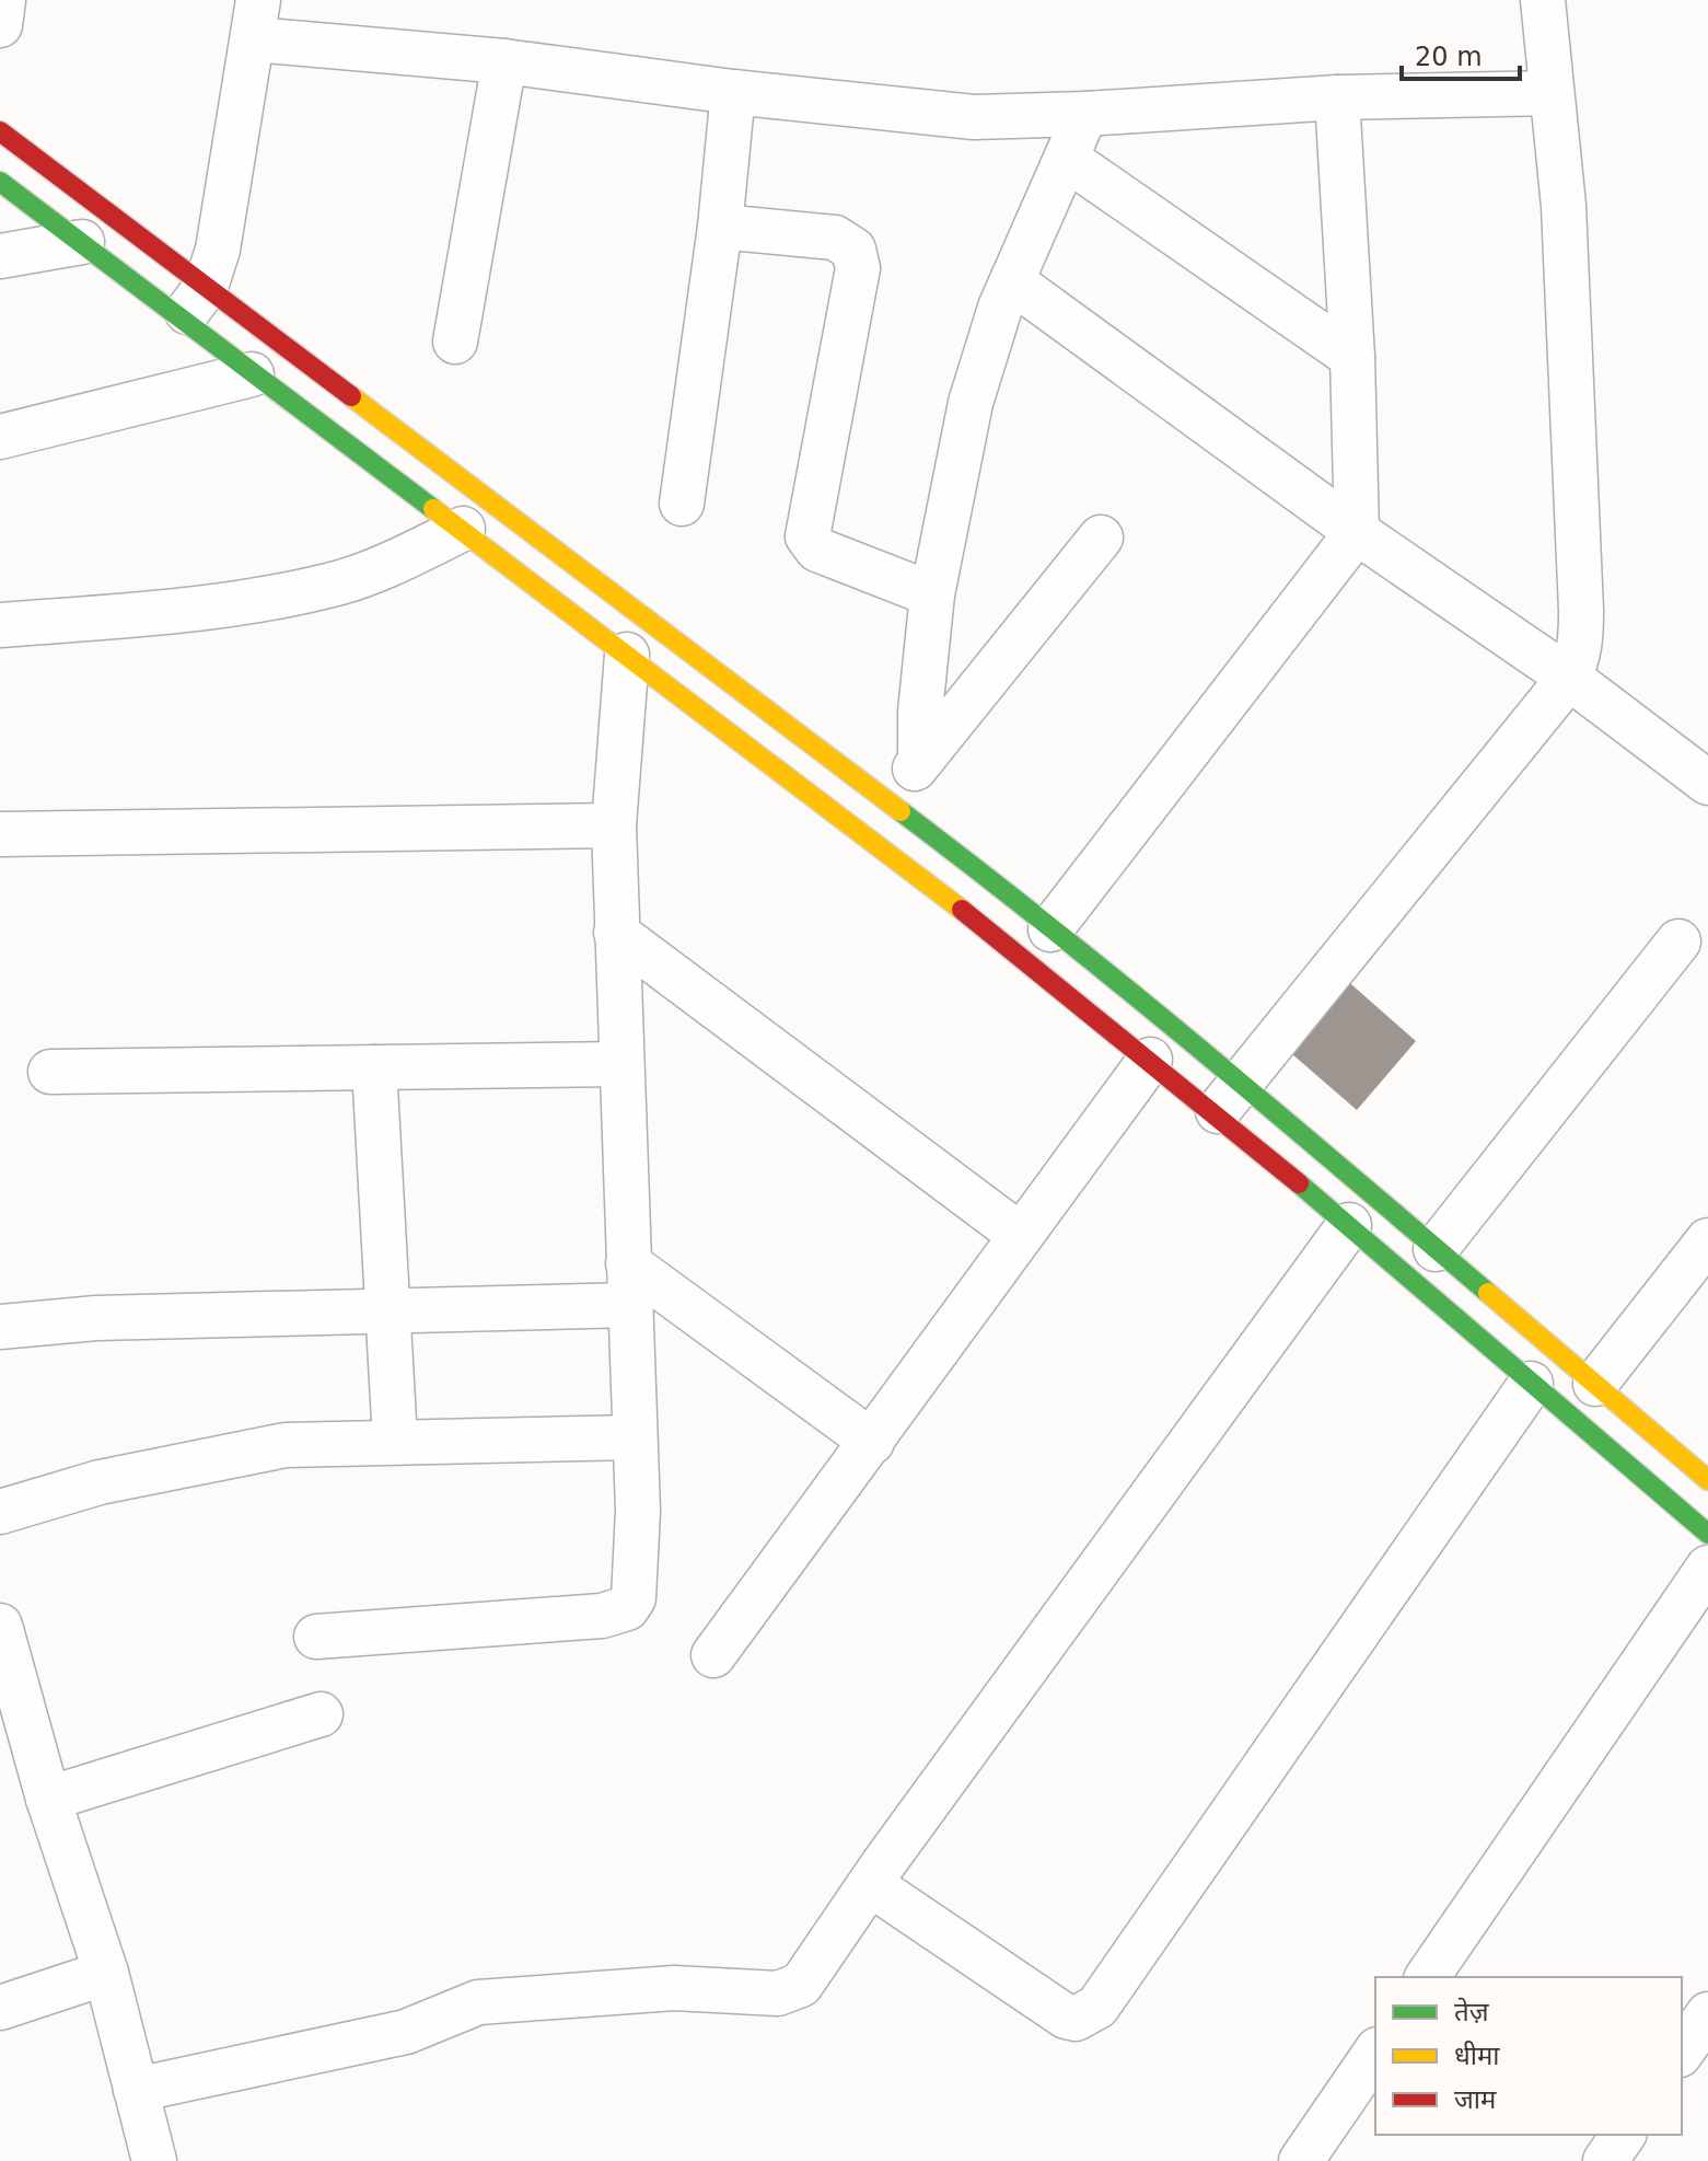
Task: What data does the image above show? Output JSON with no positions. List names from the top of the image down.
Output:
{
  "legend": ["तेज़", "धीमा", "जाम"],
  "scale_bar": "20 m"
}
